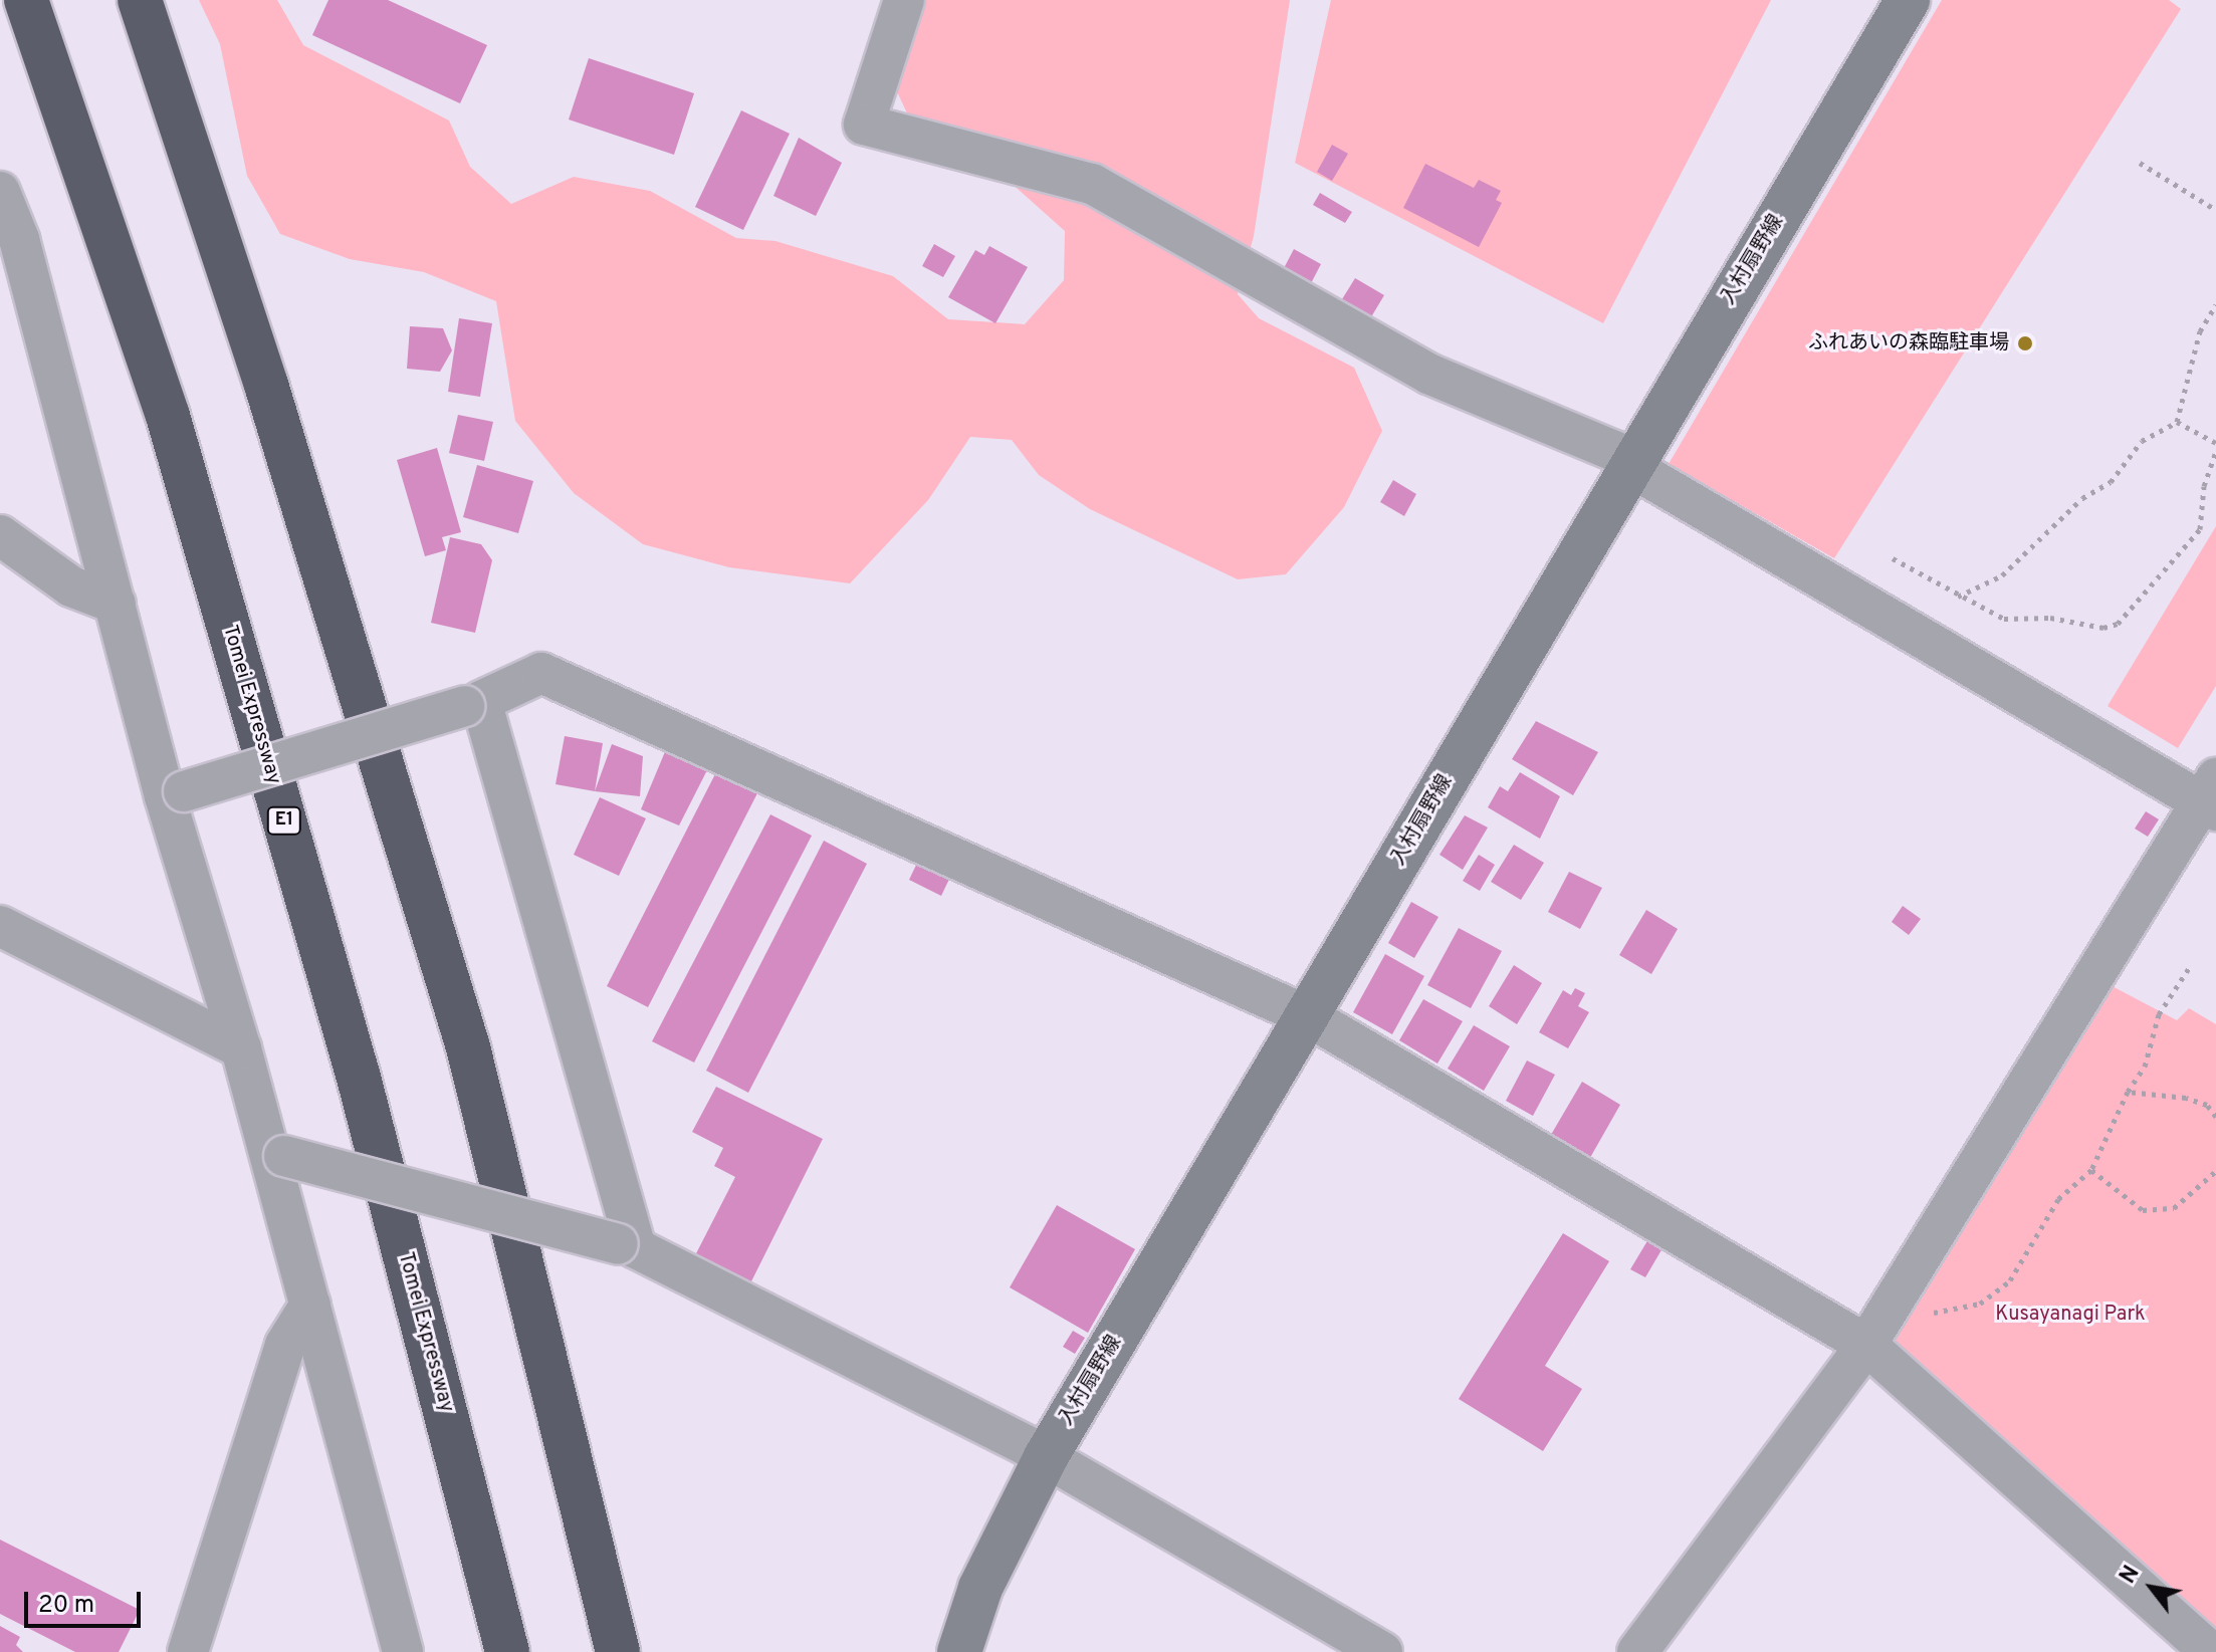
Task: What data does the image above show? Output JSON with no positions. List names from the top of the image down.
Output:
{
  "streets": {
    "highway": ["Tomei Expressway", "E1"],
    "street": ["入村扇野線"]
  },
  "parks": ["Kusayanagi Park"],
  "places": ["ふれあいの森臨駐車場"],
  "scale_bar": "20 m",
  "north": "top left"
}
